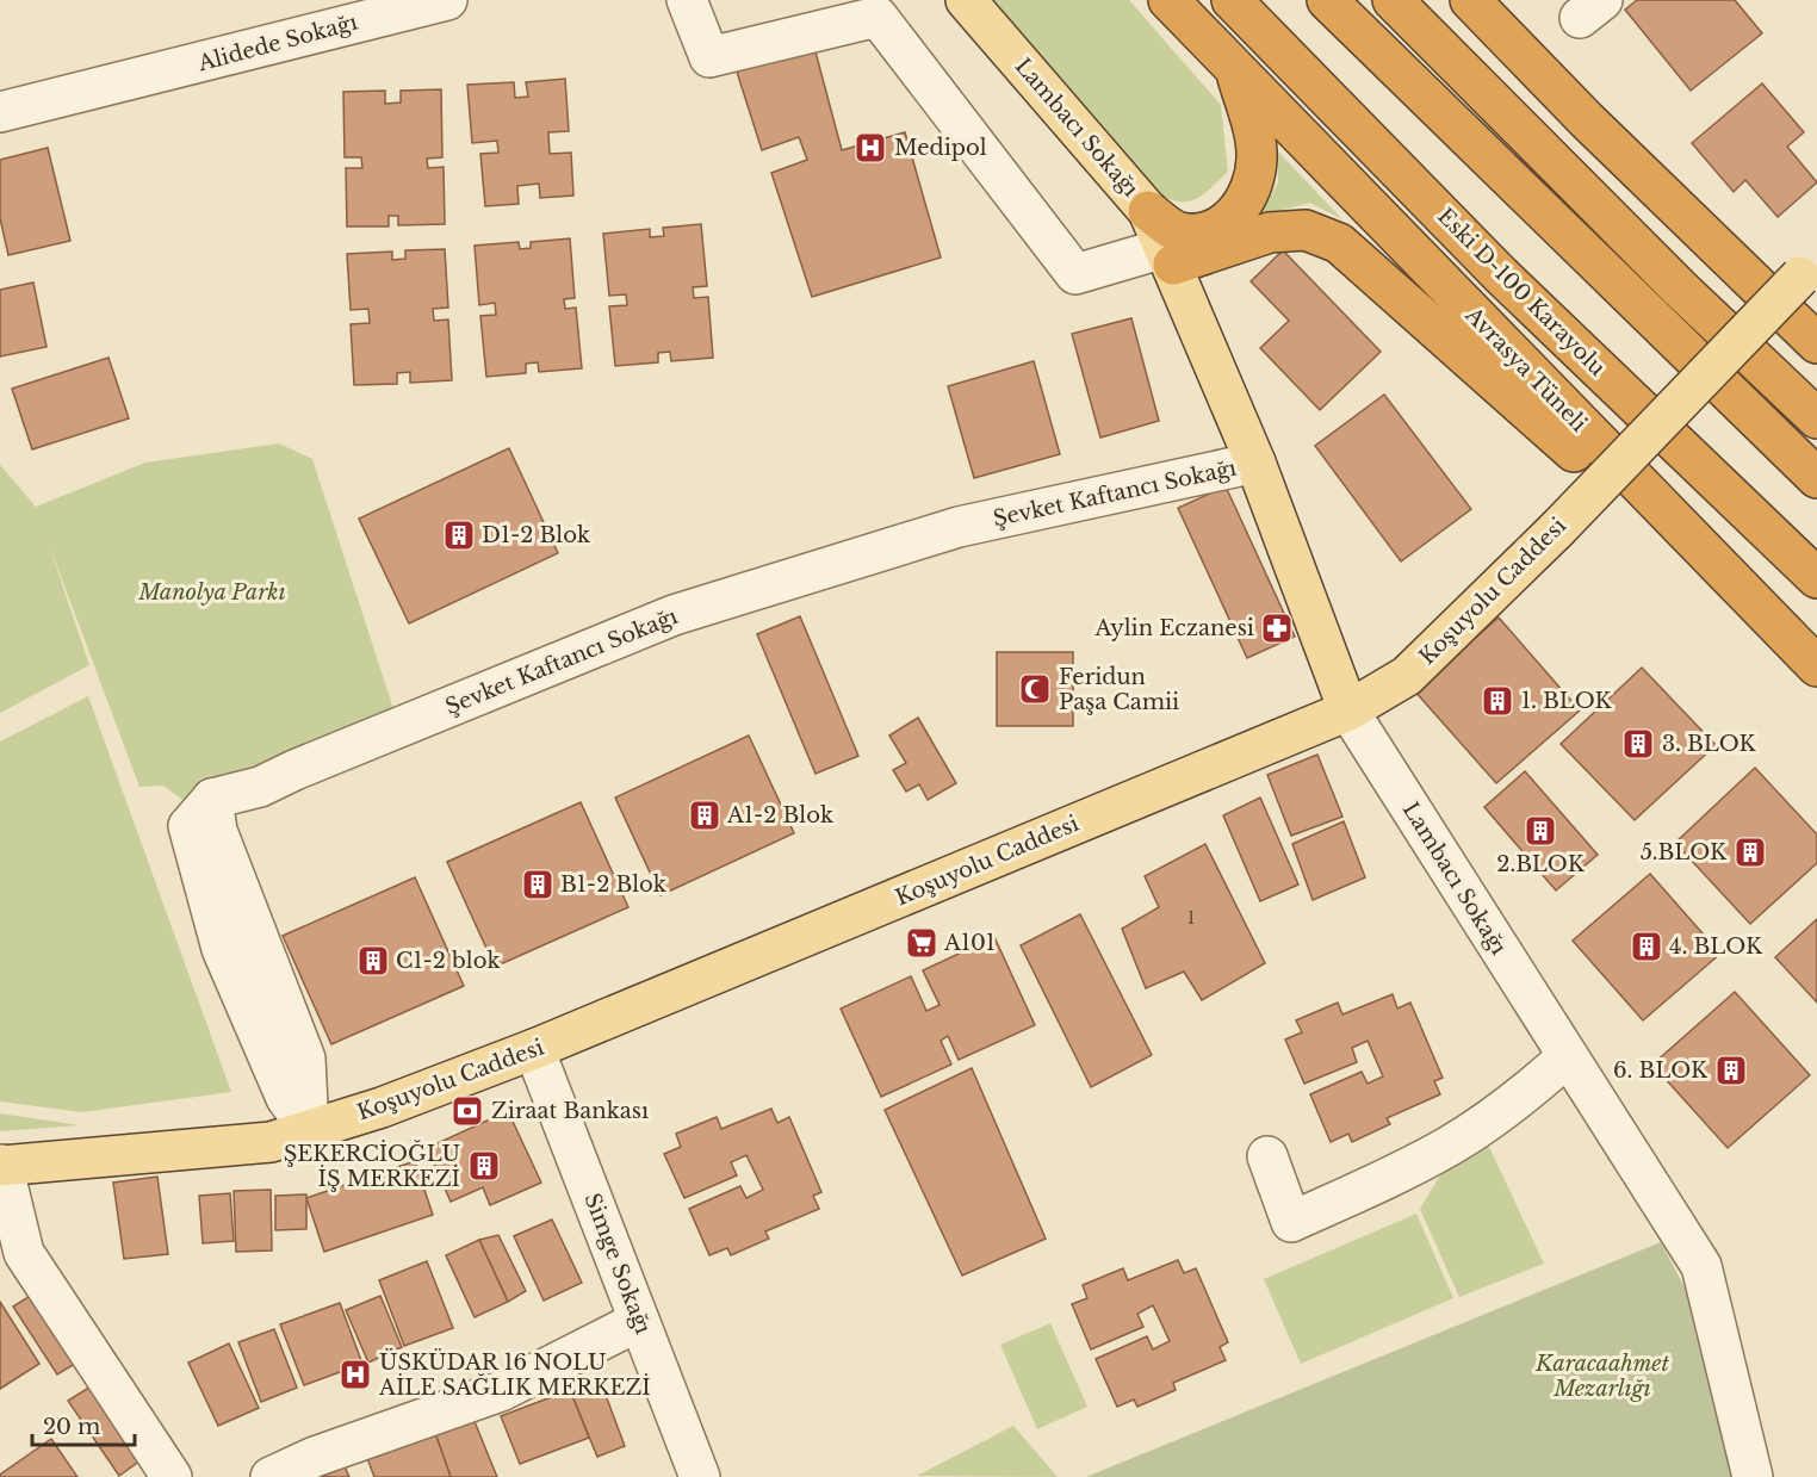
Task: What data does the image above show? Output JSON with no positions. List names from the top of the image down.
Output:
{
  "streets": {
    "highway": ["Eski D-100 Karayolu", "Avrasya Tüneli"],
    "main road": ["Lambacı Sokağı", "Koşuyolu Caddesi"],
    "street": ["Alidede Sokağı", "Şevket Kaftancı Sokağı", "Simge Sokağı"]
  },
  "crossings": [
    ["Lambacı Sokağı", "Şevket Kaftancı Sokağı"],
    ["Lambacı Sokağı", "Koşuyolu Caddesi"],
    ["Şevket Kaftancı Sokağı", "Koşuyolu Caddesi"],
    ["Koşuyolu Caddesi", "Simge Sokağı"]
  ],
  "parks": ["Manolya Parkı", "Karacaahmet Mezarlığı"],
  "places": {
    "hospital": ["Medipol", "ÜSKÜDAR 16 NOLU AİLE SAĞLIK MERKEZİ"],
    "building": [
      "D1-2 Blok",
      "1. BLOK",
      "3. BLOK",
      "A1-2 Blok",
      "2.BLOK",
      "5.BLOK",
      "B1-2 Blok",
      "4. BLOK",
      "C1-2 blok",
      "6. BLOK",
      "ŞEKERCİOĞLU İŞ MERKEZİ"
    ],
    "pharmacy": ["Aylin Eczanesi"],
    "mosque": ["Feridun Paşa Camii"],
    "supermarket": ["A101"],
    "bank": ["Ziraat Bankası"]
  },
  "house_numbers": ["1"],
  "scale_bar": "20 m"
}
